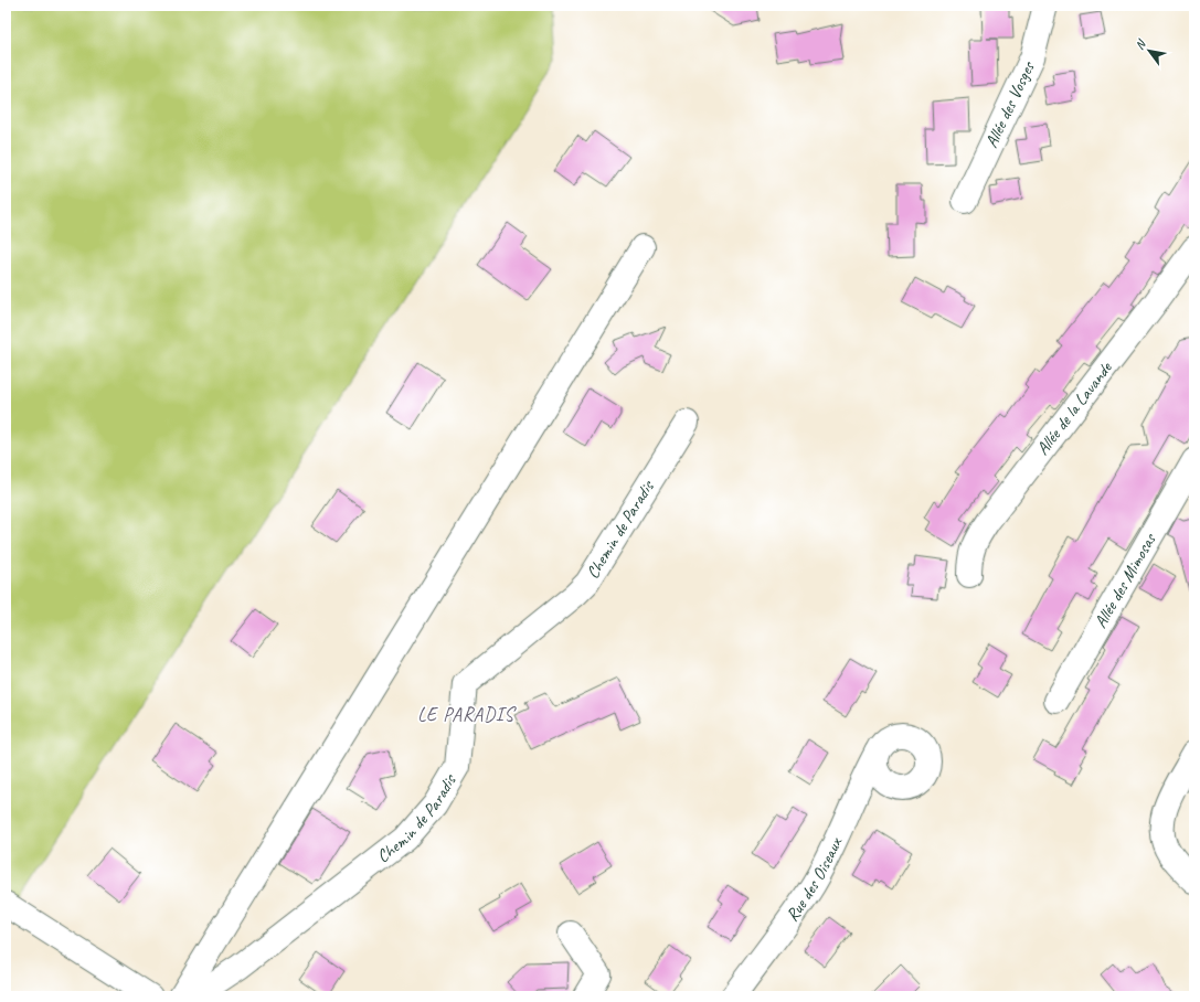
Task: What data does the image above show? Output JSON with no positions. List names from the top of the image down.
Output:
{
  "streets": {
    "street": [
      "Allée des Vosges",
      "Allée de la Lavande",
      "Chemin de Paradis",
      "Allée des Mimosas",
      "Rue des Oiseaux"
    ]
  },
  "districts": ["LE PARADIS"],
  "north": "top left"
}
